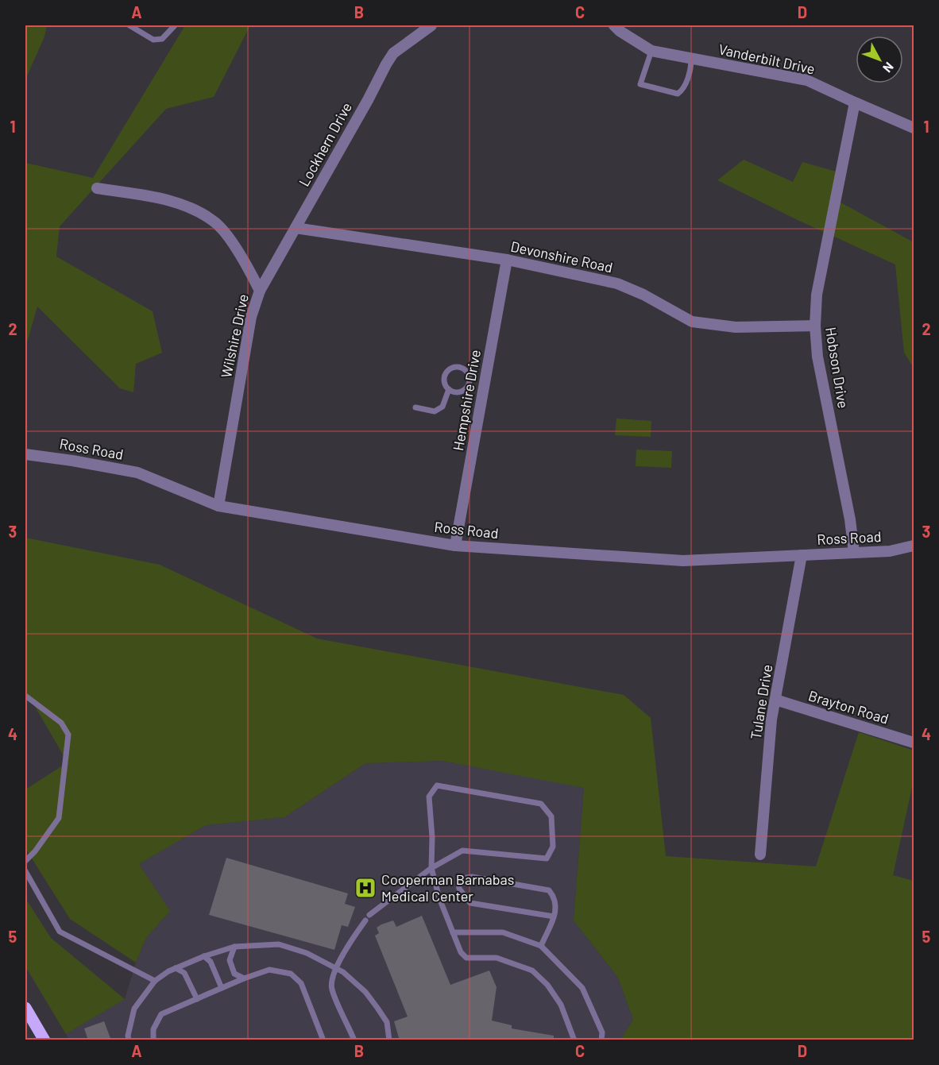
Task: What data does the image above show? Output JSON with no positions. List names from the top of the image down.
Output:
{
  "streets": {
    "street": [
      "Vanderbilt Drive",
      "Lockhern Drive",
      "Devonshire Road",
      "Wilshire Drive",
      "Hobson Drive",
      "Hempshire Drive",
      "Ross Road",
      "Tulane Drive",
      "Brayton Road"
    ]
  },
  "crossings": [
    ["Vanderbilt Drive", "Hobson Drive"],
    ["Lockhern Drive", "Devonshire Road"],
    ["Lockhern Drive", "Wilshire Drive"],
    ["Devonshire Road", "Hobson Drive"],
    ["Devonshire Road", "Hempshire Drive"],
    ["Wilshire Drive", "Ross Road"],
    ["Hobson Drive", "Ross Road"],
    ["Hempshire Drive", "Ross Road"],
    ["Ross Road", "Tulane Drive"],
    ["Tulane Drive", "Brayton Road"]
  ],
  "places": {
    "hospital": ["Cooperman Barnabas Medical Center"]
  },
  "north": "bottom right",
  "grid": {
    "columns": [
      "A",
      "B",
      "C",
      "D"
    ],
    "rows": [
      "1",
      "2",
      "3",
      "4",
      "5"
    ]
  }
}
